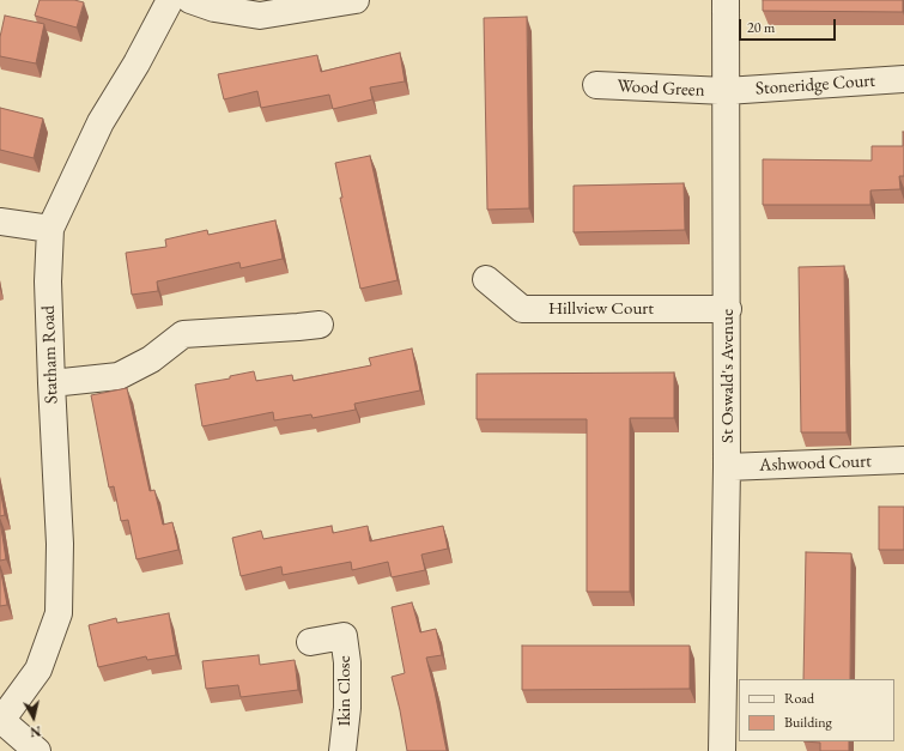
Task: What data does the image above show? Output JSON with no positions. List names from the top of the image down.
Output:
{
  "streets": {
    "street": [
      "Stoneridge Court",
      "Wood Green",
      "Hillview Court",
      "Statham Road",
      "St Oswald's Avenue",
      "Ashwood Court",
      "Ikin Close"
    ]
  },
  "crossings": [
    ["Stoneridge Court", "Wood Green"],
    ["Stoneridge Court", "St Oswald's Avenue"],
    ["Wood Green", "St Oswald's Avenue"],
    ["Hillview Court", "St Oswald's Avenue"],
    ["St Oswald's Avenue", "Ashwood Court"]
  ],
  "legend": ["Road", "Building"],
  "scale_bar": "20 m",
  "north": "bottom"
}
